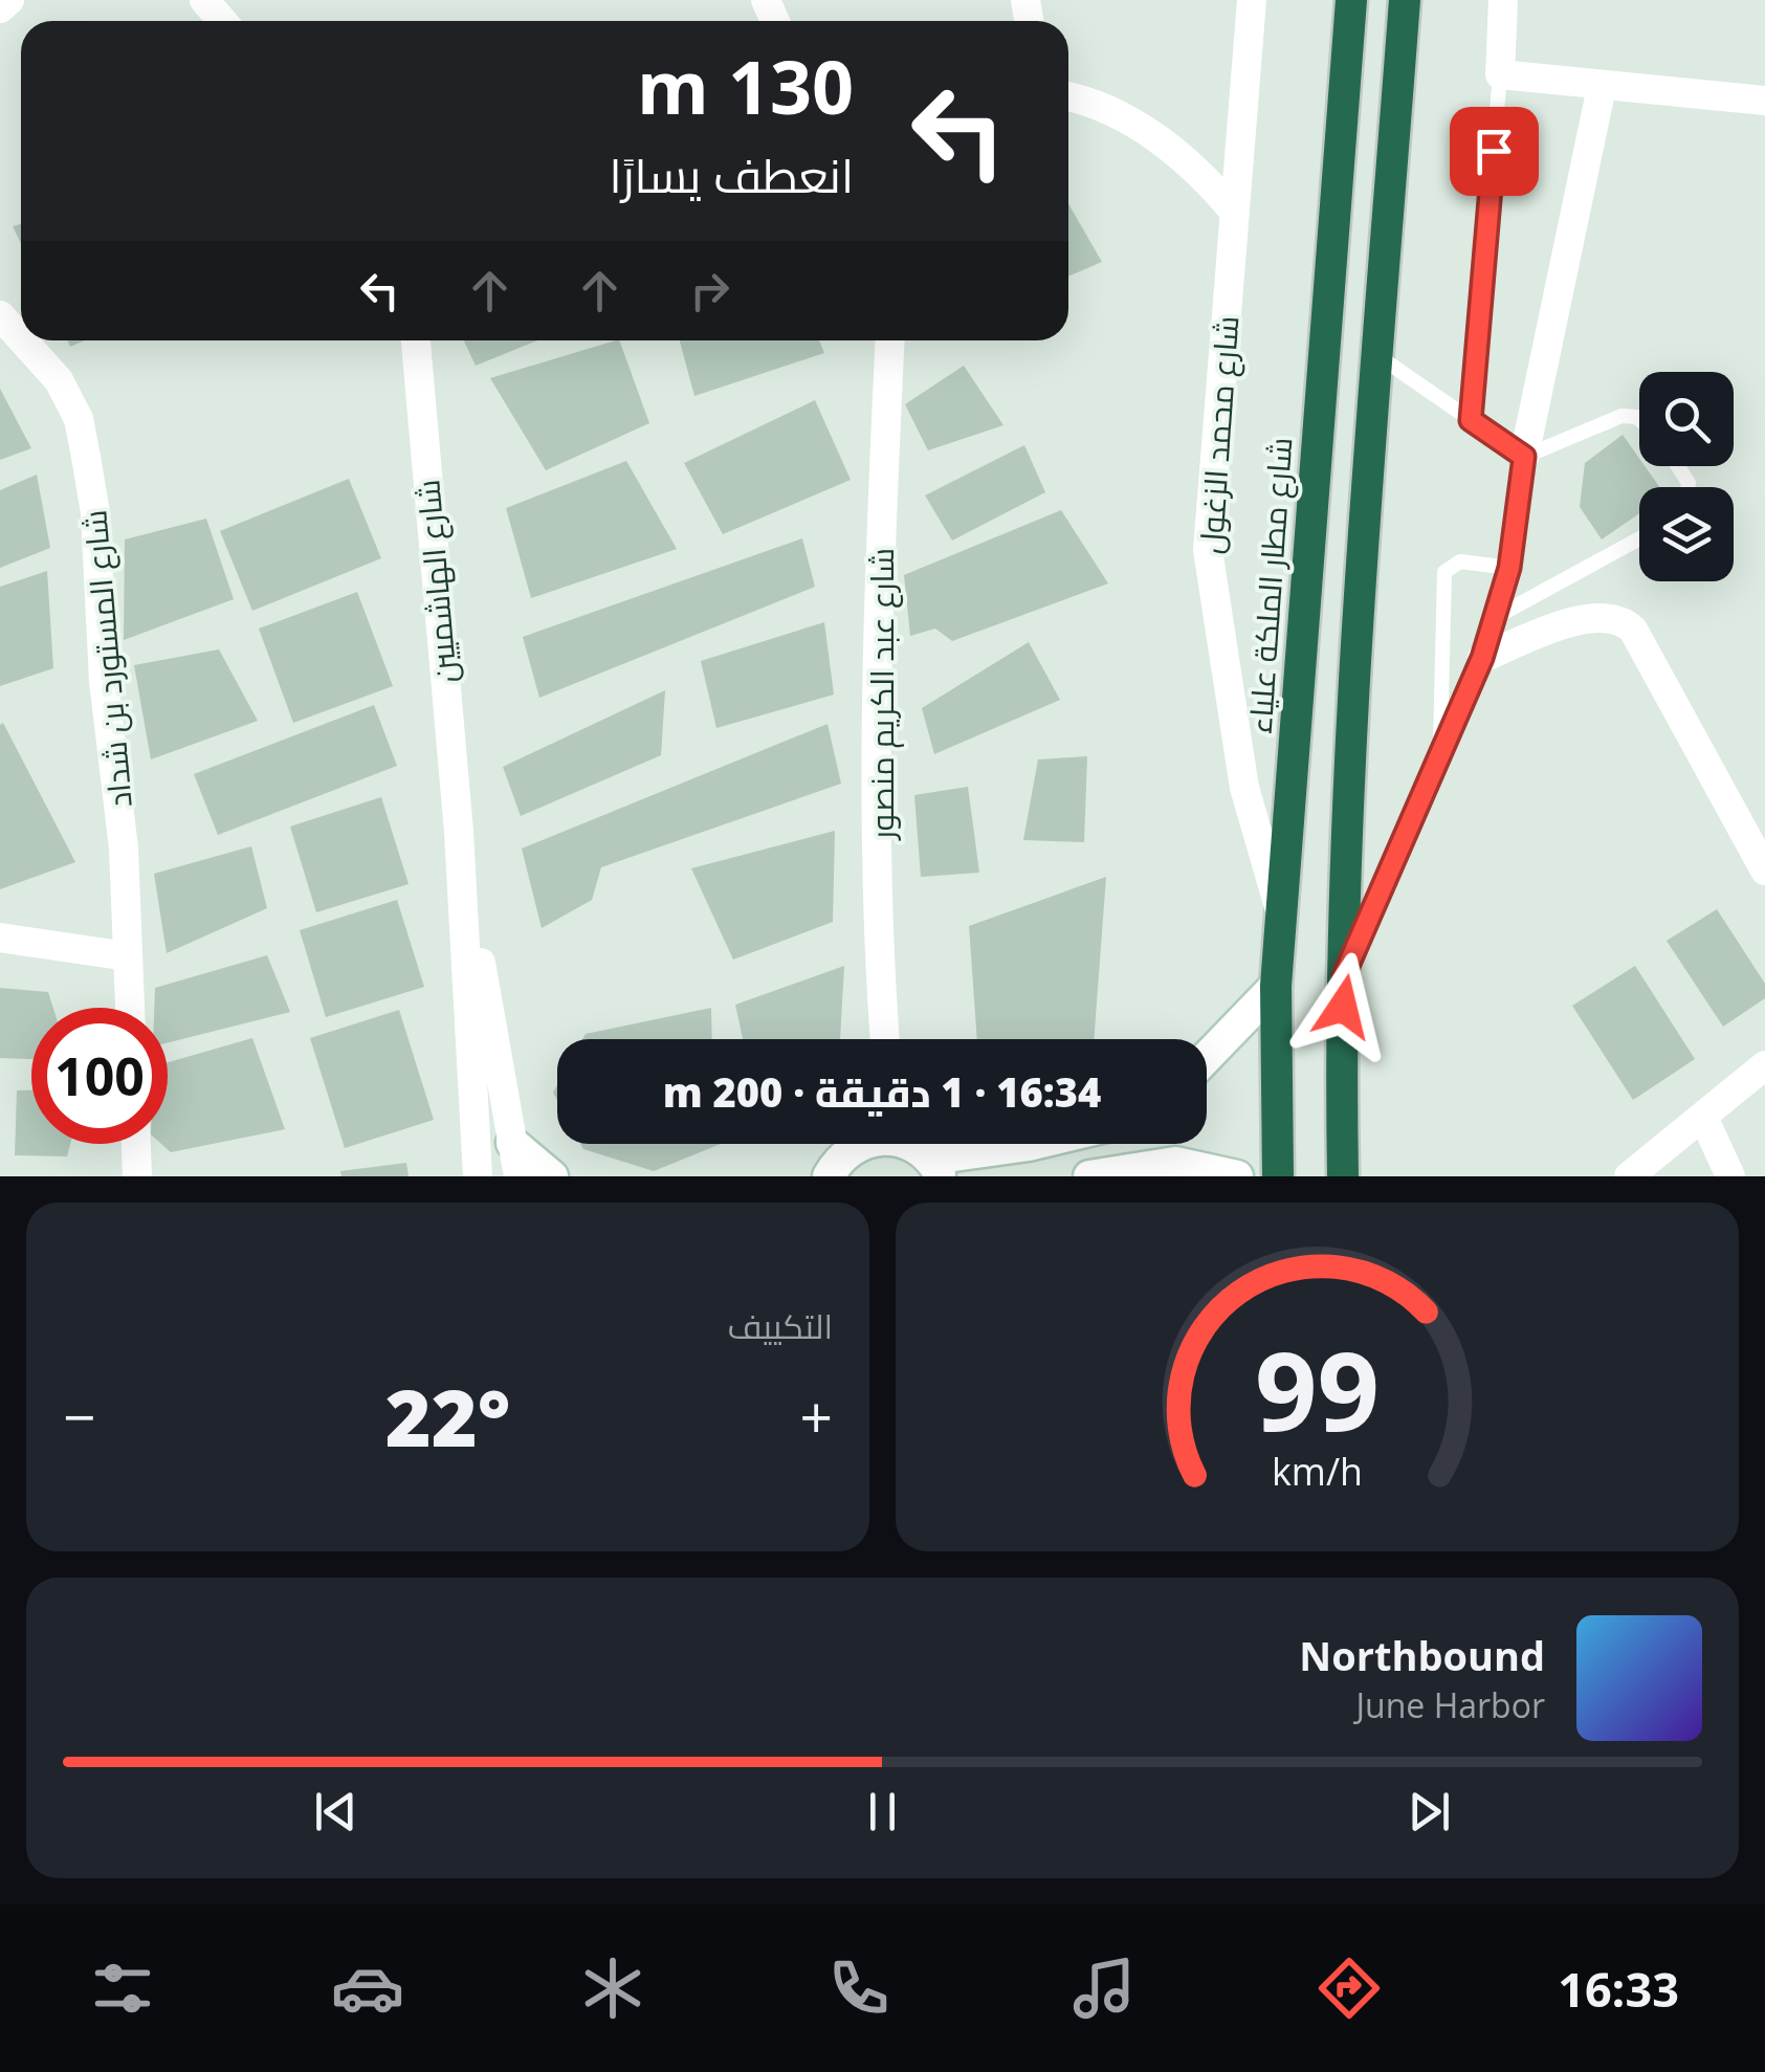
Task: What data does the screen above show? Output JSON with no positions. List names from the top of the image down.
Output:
{
  "streets": {
    "highway": ["شارع مطار الملكة علياء"],
    "street": [
      "شارع محمد الزغول",
      "شارع الهاشميين",
      "شارع المستورد بن شداد",
      "شارع عبد الكريم منصور"
    ]
  },
  "crossings": [
    ["شارع محمد الزغول", "شارع مطار الملكة علياء"]
  ],
  "page": {
    "turn": ["130 m", "انعطف يسارًا"],
    "limit": "100",
    "trip": "16:34 · 1 دقيقة · 200 m",
    "tile": "التكييف",
    "heat": ["−", "22°", "+"],
    "song": ["Northbound", "June Harbor"],
    "tabs": "16:33",
    "gauge": ["99", "km/h"]
  }
}
